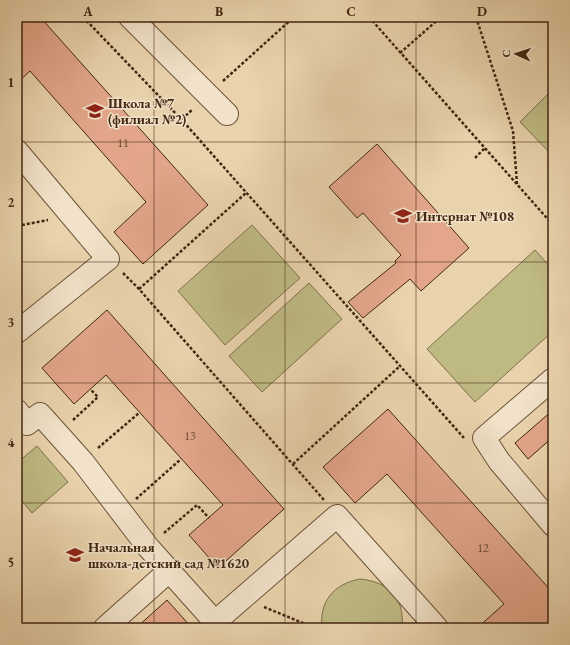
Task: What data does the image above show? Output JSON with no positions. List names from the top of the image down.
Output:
{
  "places": {
    "school or university": ["Школа №7 (филиал №2)", "Интернат №108", "Начальная школа-детский сад №1620"]
  },
  "house_numbers": ["11", "13", "12"],
  "north": "left",
  "grid": {
    "columns": [
      "A",
      "B",
      "C",
      "D"
    ],
    "rows": [
      "1",
      "2",
      "3",
      "4",
      "5"
    ]
  }
}
